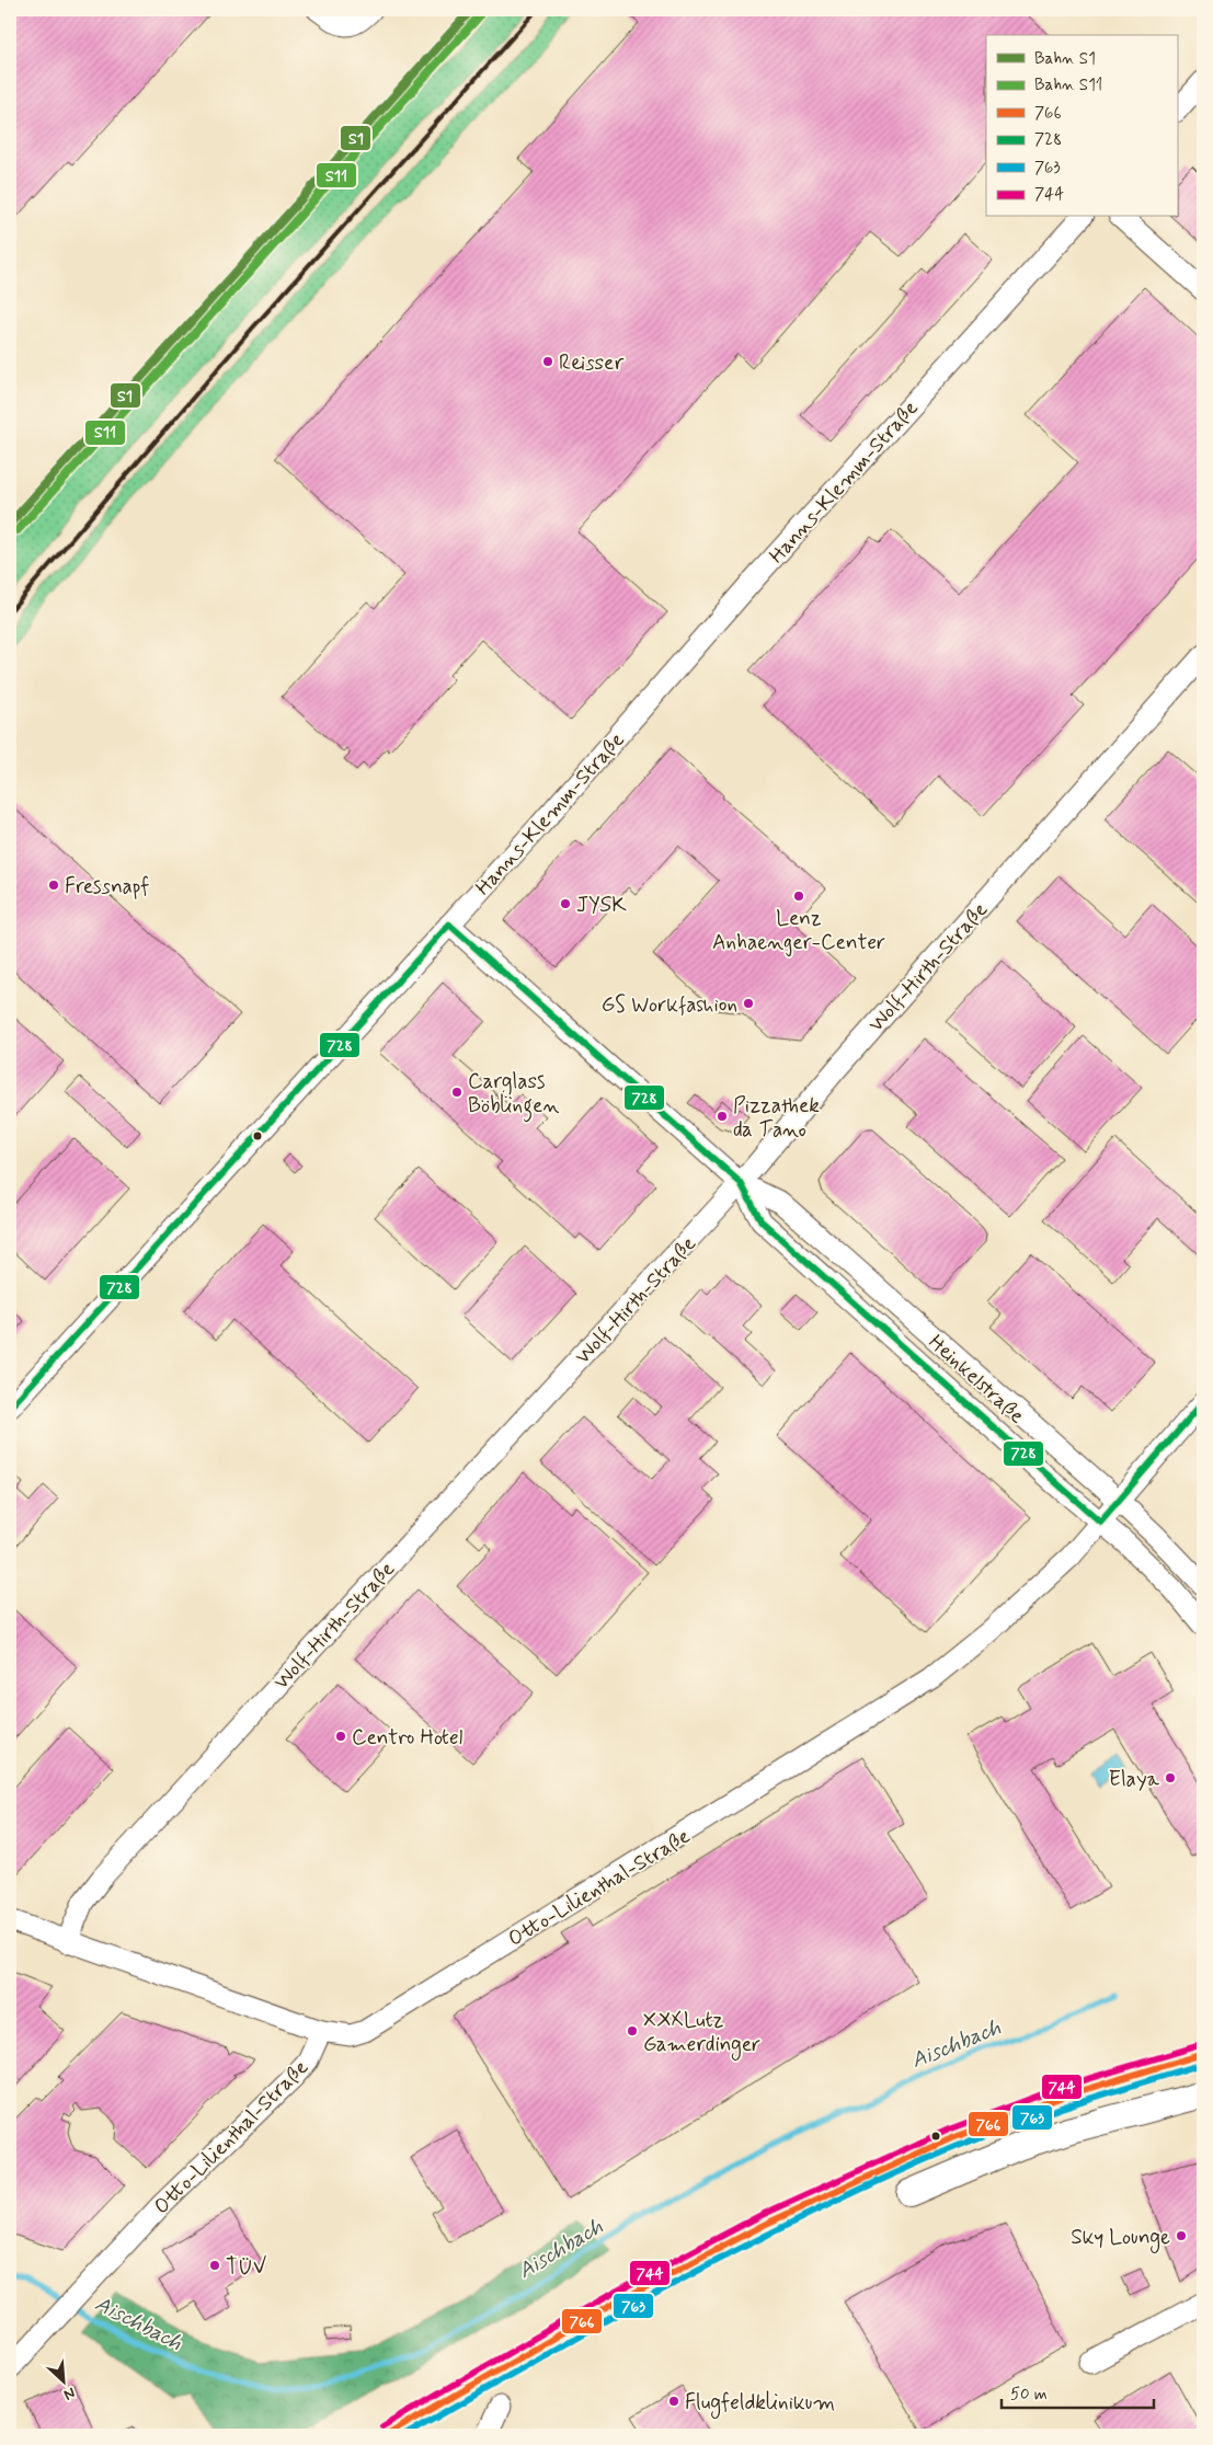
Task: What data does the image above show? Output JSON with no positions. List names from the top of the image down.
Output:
{
  "streets": {
    "street": [
      "Hanns-Klemm-Straße",
      "Wolf-Hirth-Straße",
      "Heinkelstraße",
      "Otto-Lilienthal-Straße"
    ]
  },
  "crossings": [
    ["Hanns-Klemm-Straße", "Heinkelstraße"],
    ["Wolf-Hirth-Straße", "Heinkelstraße"],
    ["Heinkelstraße", "Otto-Lilienthal-Straße"]
  ],
  "water": ["Aischbach"],
  "places": [
    "Reisser",
    "Fressnapf",
    "Lenz Anhaenger-Center",
    "JYSK",
    "GS Workfashion",
    "Carglass Böblingen",
    "Pizzathek da Tano",
    "Centro Hotel",
    "Elaya",
    "XXXLutz Gamerdinger",
    "Sky Lounge",
    "TÜV",
    "Flugfeldklinikum"
  ],
  "lines": [
    "rail line S1",
    "rail line S11",
    "transit line 728",
    "transit line 744",
    "transit line 766",
    "transit line 763"
  ],
  "legend": [
    "Bahn S1",
    "Bahn S11",
    "766",
    "728",
    "763",
    "744"
  ],
  "scale_bar": "50 m",
  "north": "bottom right"
}
